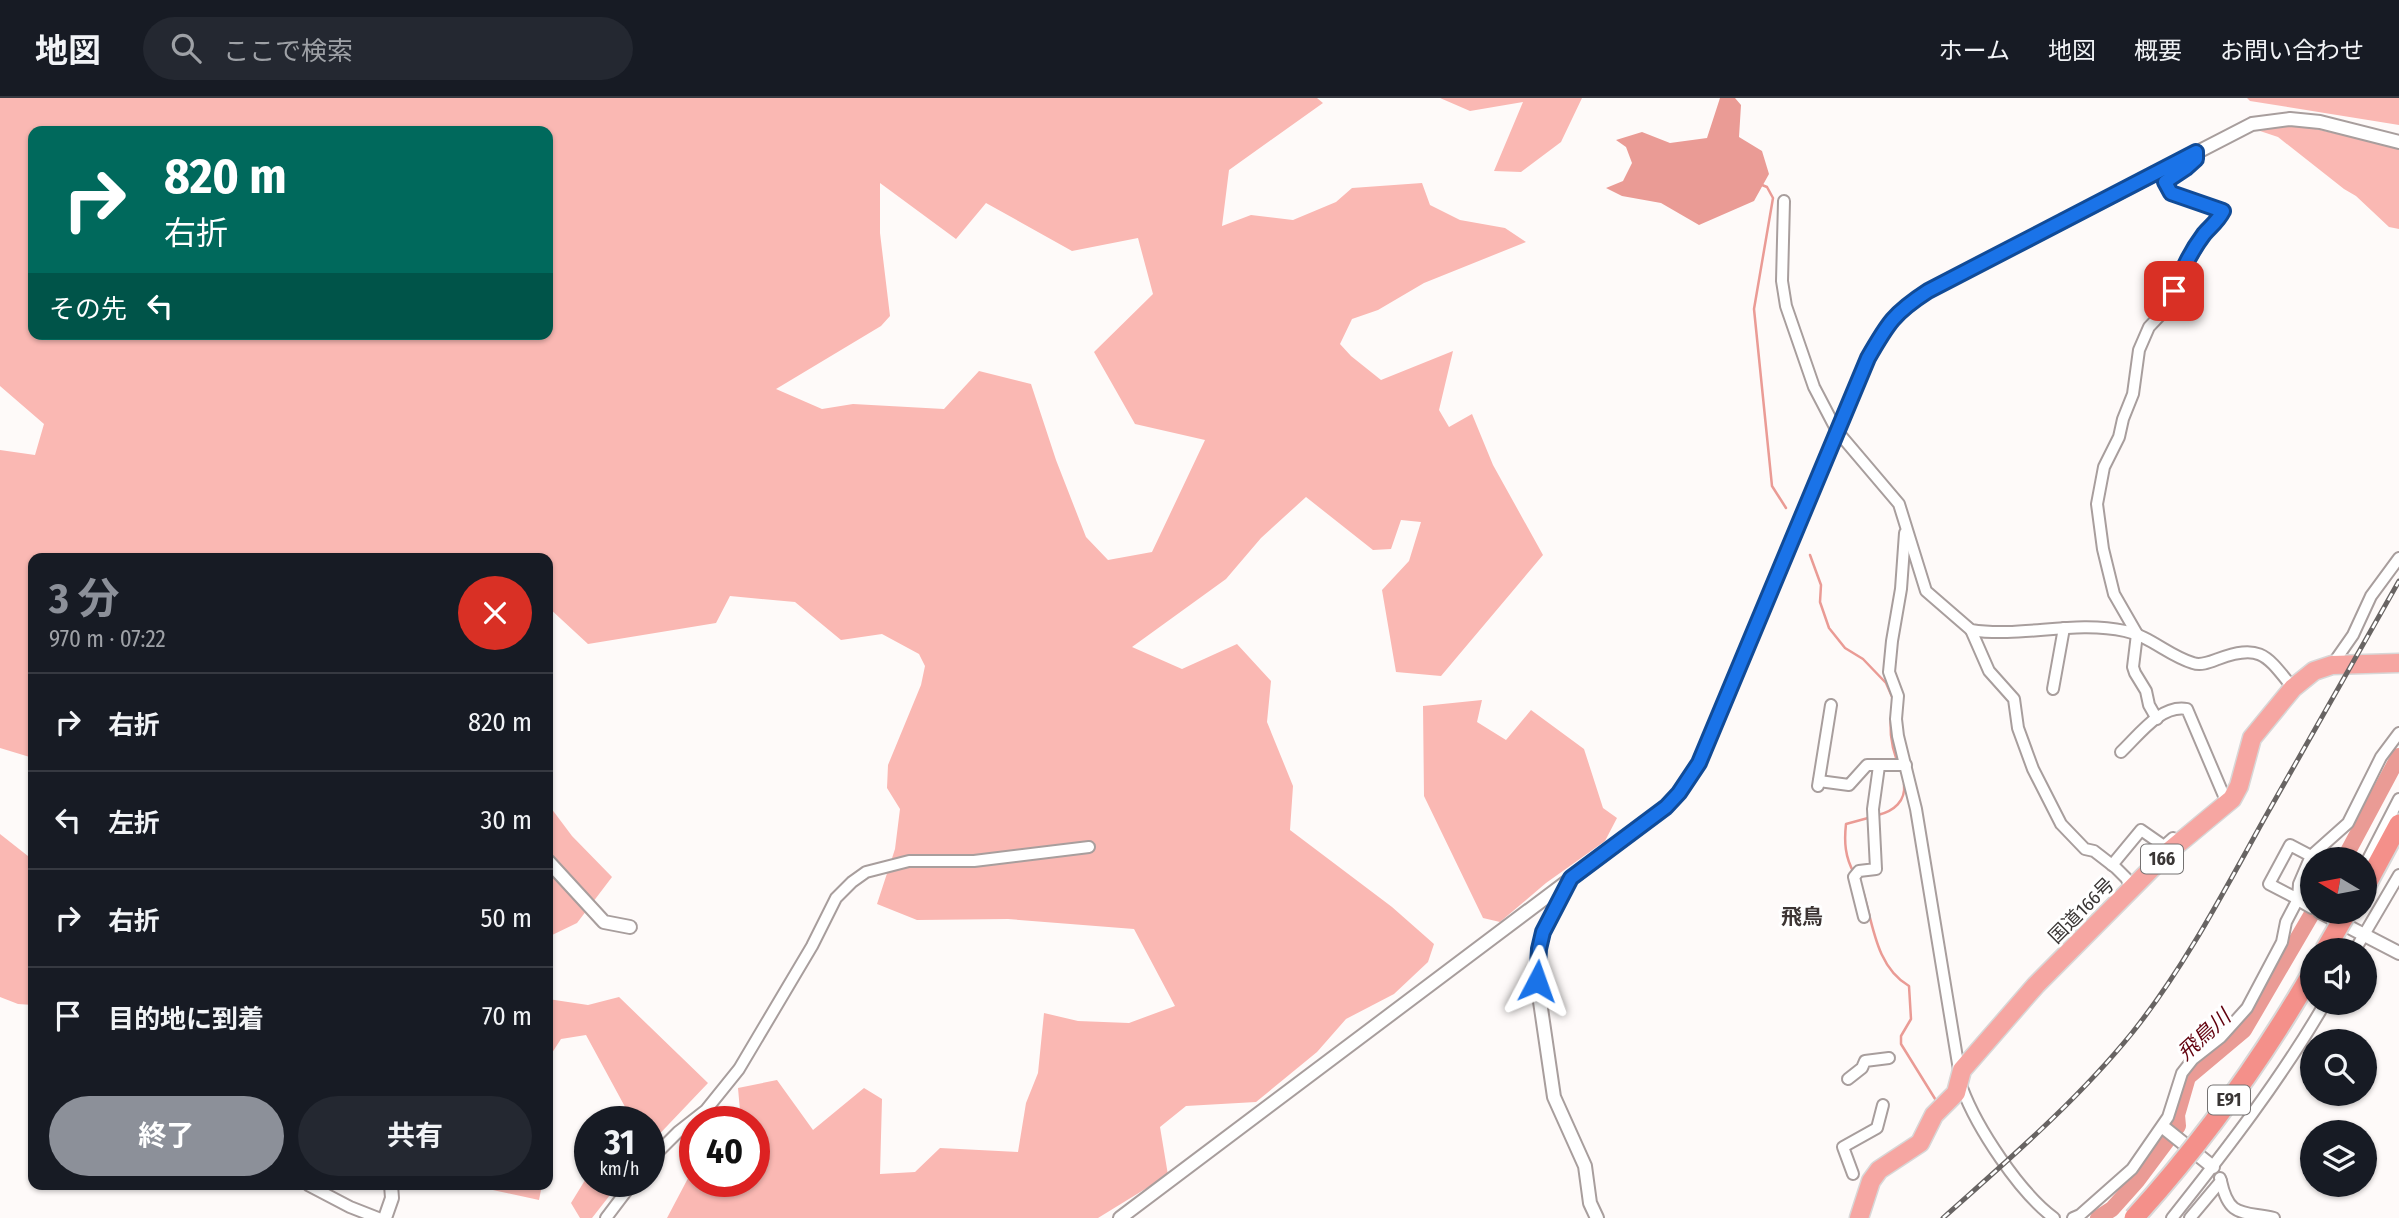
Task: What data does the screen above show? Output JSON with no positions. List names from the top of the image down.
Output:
{
  "streets": {
    "highway": ["166", "国道166号", "E91"]
  },
  "districts": ["飛鳥"],
  "water": ["飛鳥川"],
  "north": "left",
  "page": {
    "header": "地図",
    "search": "ここで検索",
    "nav": [
      "ホーム",
      "地図",
      "概要",
      "お問い合わせ"
    ],
    "turn": ["820 m", "右折"],
    "then": "その先",
    "heading": ["3 分", "970 m · 07:22"],
    "list": [
      {
        "name": "右折",
        "value": "820 m"
      },
      {
        "name": "左折",
        "value": "30 m"
      },
      {
        "name": "右折",
        "value": "50 m"
      },
      {
        "name": "目的地に到着",
        "value": "70 m"
      }
    ],
    "buttons": ["終了", "共有"],
    "speed": "31 km/h",
    "limit": "40"
  }
}
